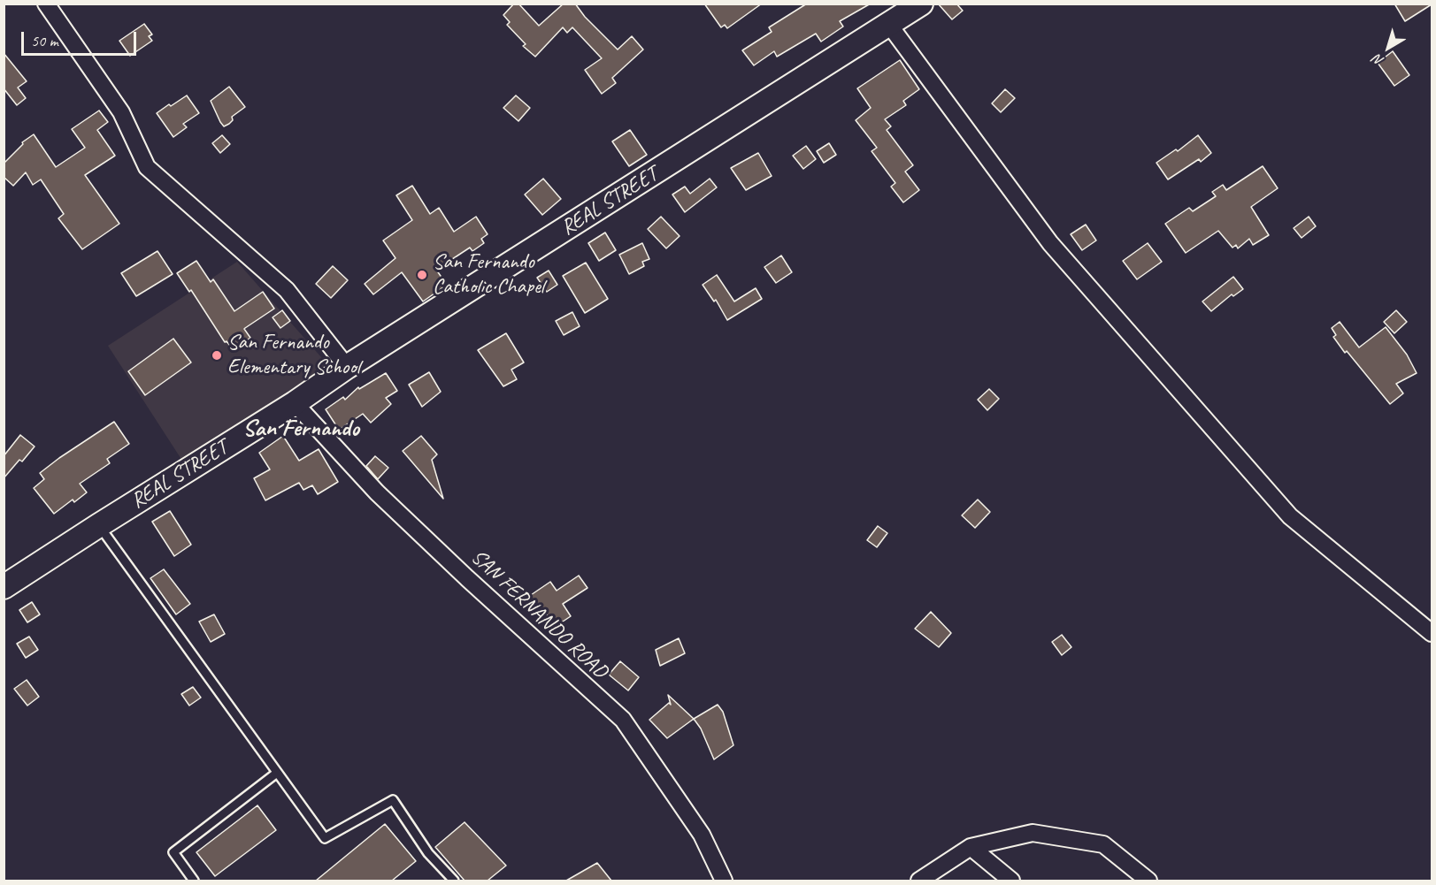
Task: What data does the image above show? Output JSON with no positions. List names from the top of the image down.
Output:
{
  "streets": {
    "main road": ["REAL STREET"],
    "street": ["SAN FERNANDO ROAD"]
  },
  "crossings": [
    ["REAL STREET", "SAN FERNANDO ROAD"]
  ],
  "districts": ["San Fernando"],
  "places": ["San Fernando Catholic Chapel", "San Fernando Elementary School"],
  "scale_bar": "50 m",
  "north": "bottom left"
}
